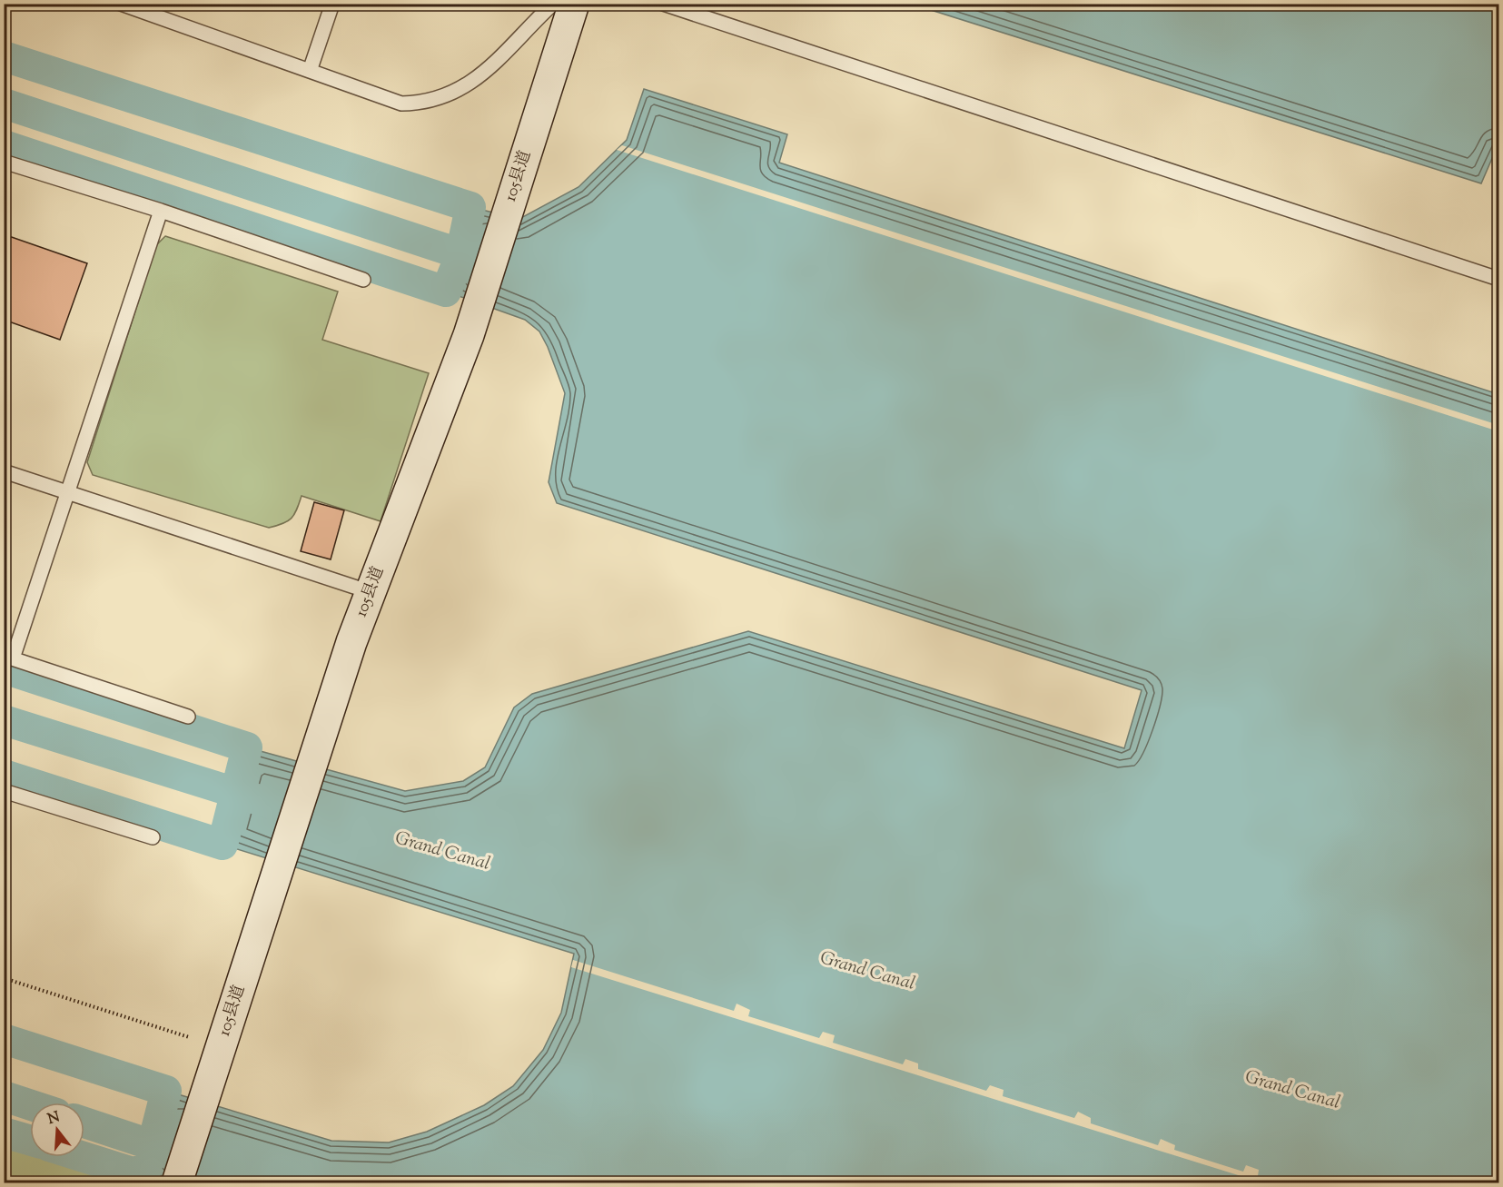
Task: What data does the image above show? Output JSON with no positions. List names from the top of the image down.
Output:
{
  "streets": {
    "main road": ["105县道"]
  },
  "water": ["Grand Canal"],
  "north": "top"
}
